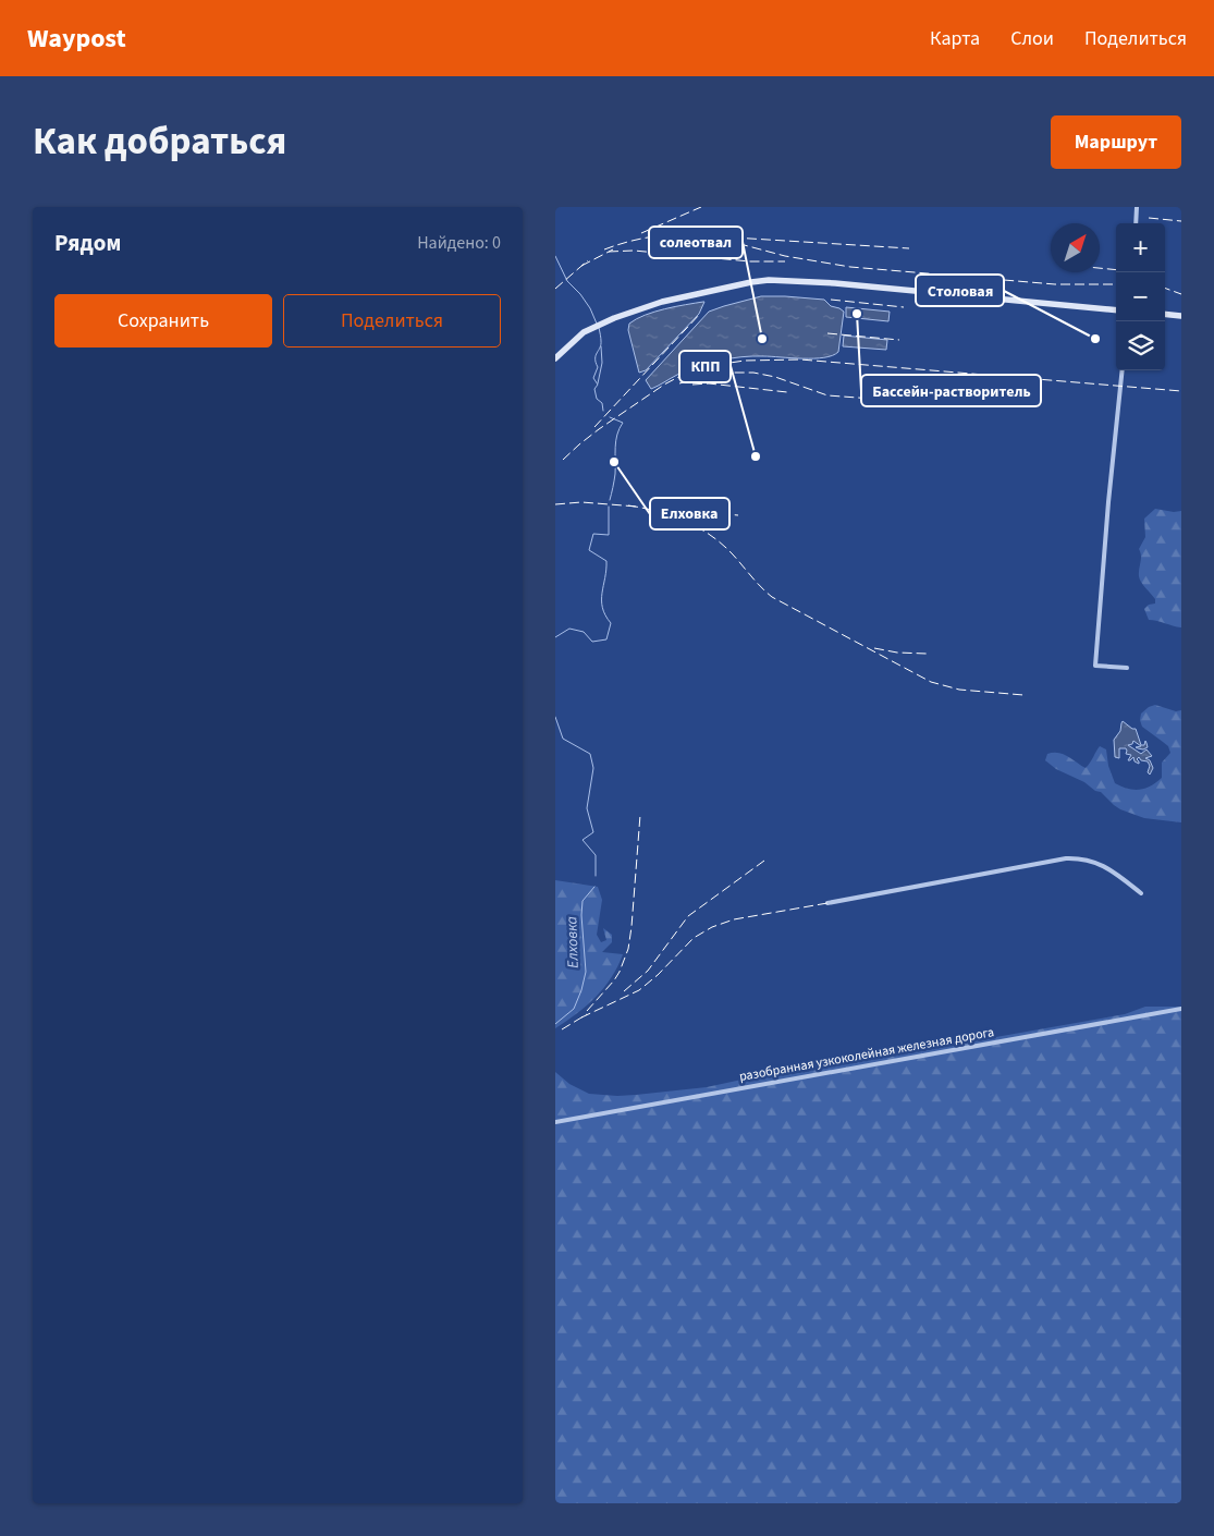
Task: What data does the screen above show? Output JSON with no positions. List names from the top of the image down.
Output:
{
  "streets": {
    "street": ["разобранная узкоколейная железная дорога"]
  },
  "water": ["Елховка"],
  "places": [
    "Бассейн-растворитель",
    "солеотвал",
    "Cтоловая",
    "КПП",
    "Елховка"
  ],
  "north": "top right",
  "page": {
    "header": "Waypost",
    "nav": ["Карта", "Слои", "Поделиться"],
    "title": "Как добраться",
    "buttons": [
      "Маршрут",
      ["Сохранить", "Поделиться"]
    ],
    "heading": ["Рядом", "Найдено: 0"],
    "map_buttons": ["+", "−"]
  }
}
